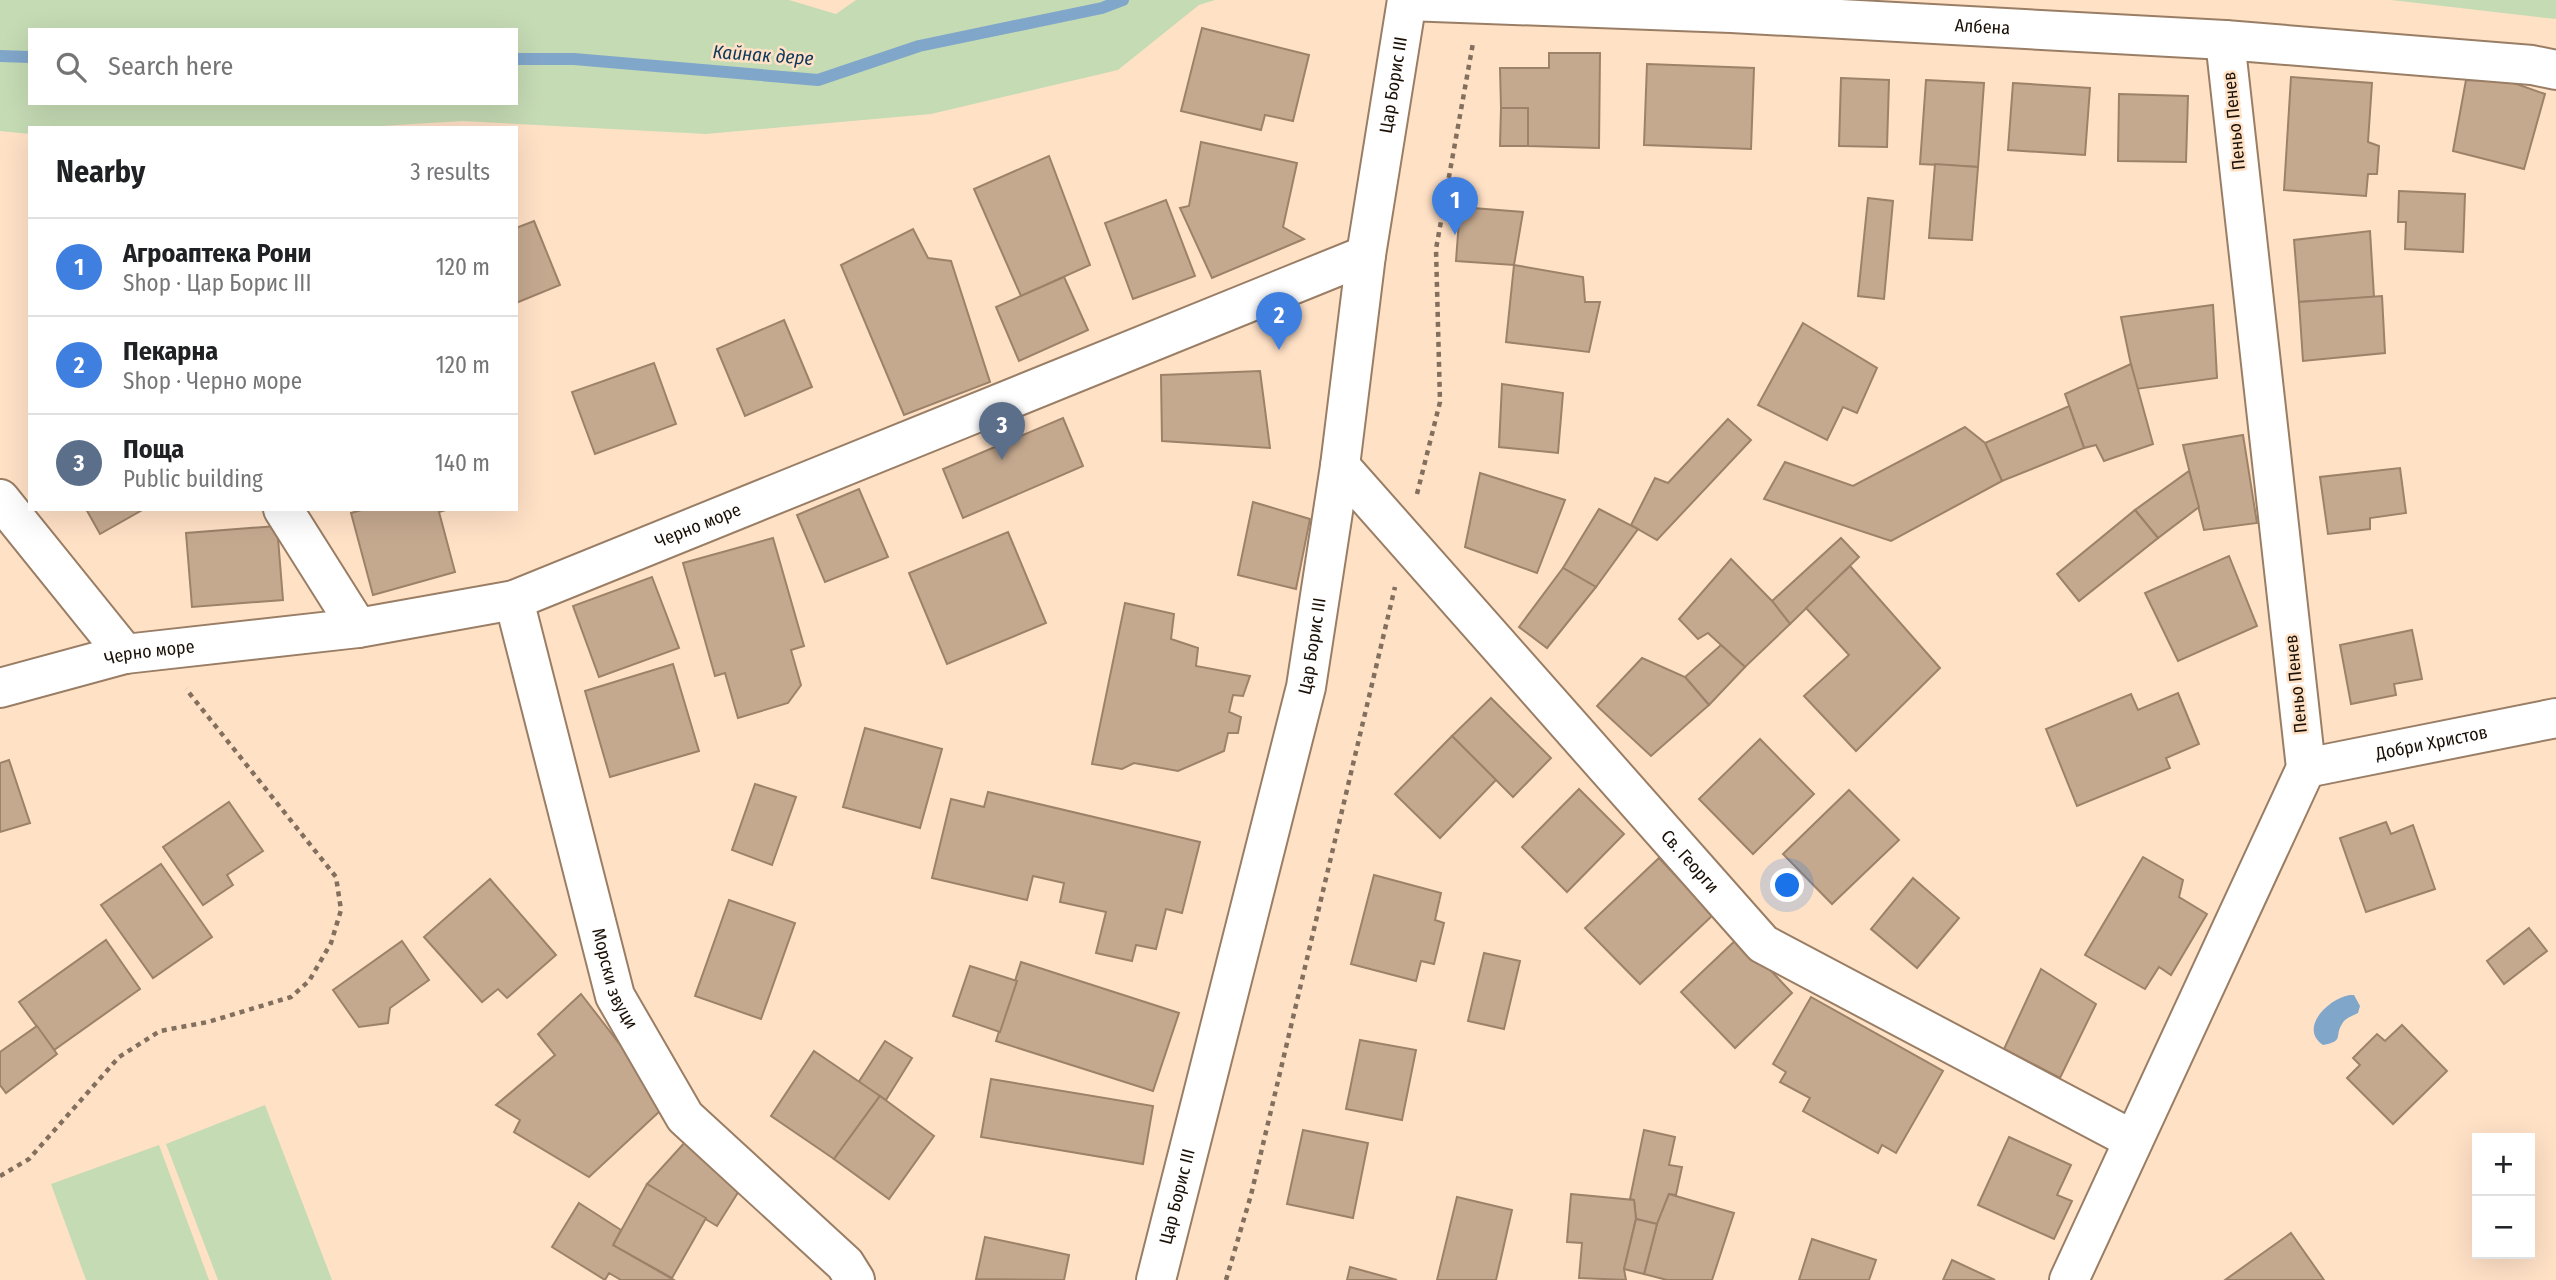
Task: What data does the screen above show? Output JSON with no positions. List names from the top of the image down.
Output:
{
  "streets": {
    "street": [
      "Албена",
      "Цар Борис III",
      "Пеньо Пенев",
      "Черно море",
      "Добри Христов",
      "Св. Георги",
      "Морски звуци"
    ]
  },
  "crossings": [
    ["Албена", "Цар Борис III"],
    ["Албена", "Пеньо Пенев"],
    ["Цар Борис III", "Черно море"],
    ["Цар Борис III", "Св. Георги"],
    ["Пеньо Пенев", "Добри Христов"],
    ["Черно море", "Морски звуци"]
  ],
  "water": ["Кайнак дере"],
  "page": {
    "search": "Search here",
    "heading": ["Nearby", "3 results"],
    "pins": ["1", "2", "3"],
    "list": [
      {
        "mark": "1",
        "name": "Агроаптека Рони",
        "note": "Shop · Цар Борис III",
        "value": "120 m"
      },
      {
        "mark": "2",
        "name": "Пекарна",
        "note": "Shop · Черно море",
        "value": "120 m"
      },
      {
        "mark": "3",
        "name": "Поща",
        "note": "Public building",
        "value": "140 m"
      }
    ],
    "map_buttons": ["+", "−"]
  }
}
